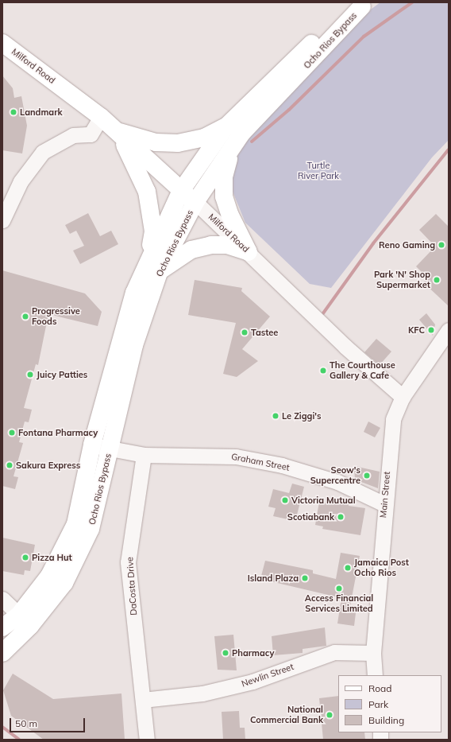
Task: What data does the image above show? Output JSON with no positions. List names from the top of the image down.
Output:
{
  "streets": {
    "main road": ["Ocho Rios Bypass", "Milford Road"],
    "street": [
      "Graham Street",
      "Main Street",
      "DaCosta Drive",
      "Newlin Street"
    ]
  },
  "crossings": [
    ["Ocho Rios Bypass", "Milford Road"],
    ["Ocho Rios Bypass", "Graham Street"],
    ["Milford Road", "Main Street"],
    ["Graham Street", "Main Street"],
    ["Graham Street", "DaCosta Drive"],
    ["Main Street", "Newlin Street"],
    ["DaCosta Drive", "Newlin Street"]
  ],
  "parks": ["Turtle River Park"],
  "places": [
    "Landmark",
    "Reno Gaming",
    "Park 'N' Shop Supermarket",
    "Progressive Foods",
    "KFC",
    "Tastee",
    "The Courthouse Gallery & Cafe",
    "Juicy Patties",
    "Le Ziggi's",
    "Fontana Pharmacy",
    "Sakura Express",
    "Seow's Supercentre",
    "Victoria Mutual",
    "Scotiabank",
    "Pizza Hut",
    "Jamaica Post Ocho Rios",
    "Island Plaza",
    "Access Financial Services Limited",
    "Pharmacy",
    "National Commercial Bank"
  ],
  "legend": ["Road", "Park", "Building"],
  "scale_bar": "50 m"
}
